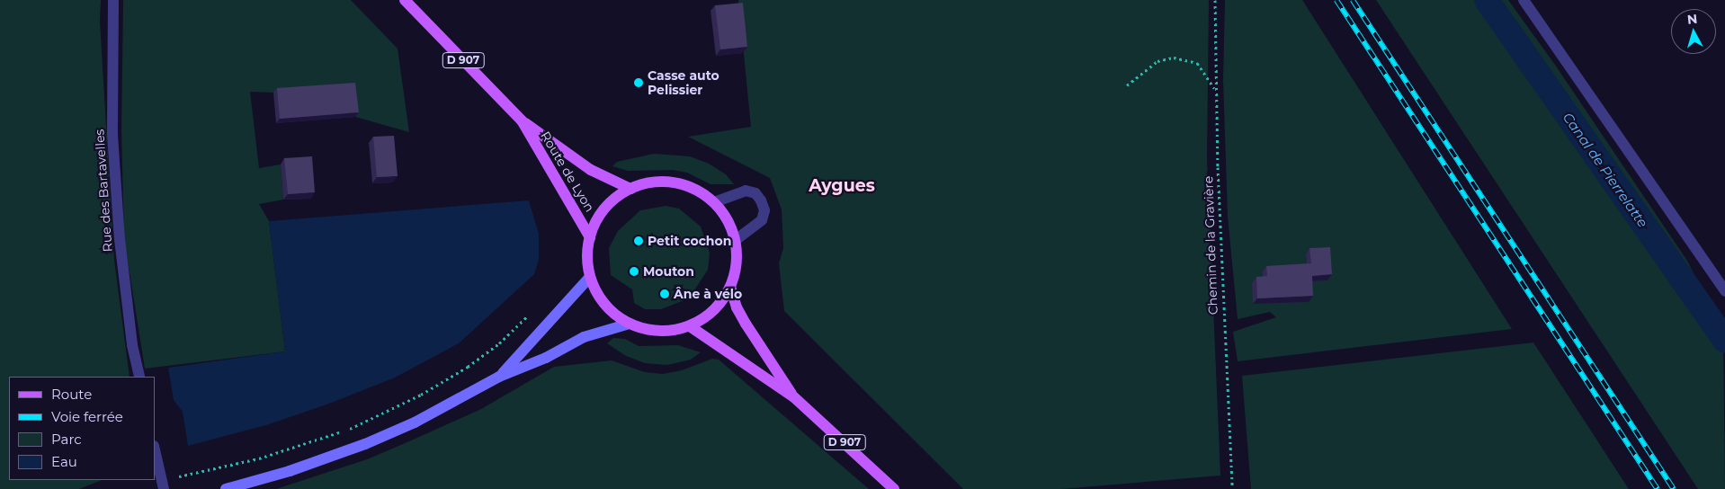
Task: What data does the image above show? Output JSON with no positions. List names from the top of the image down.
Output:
{
  "streets": {
    "main road": ["D 907", "Route de Lyon"],
    "street": ["Rue des Bartavelles"],
    "path": ["Chemin de la Gravière"]
  },
  "crossings": [
    ["D 907", "Route de Lyon"]
  ],
  "districts": ["Aygues"],
  "water": ["Canal de Pierrelatte"],
  "places": [
    "Casse auto Pelissier",
    "Petit cochon",
    "Mouton",
    "Âne à vélo"
  ],
  "legend": [
    "Route",
    "Voie ferrée",
    "Parc",
    "Eau"
  ],
  "north": "top"
}
